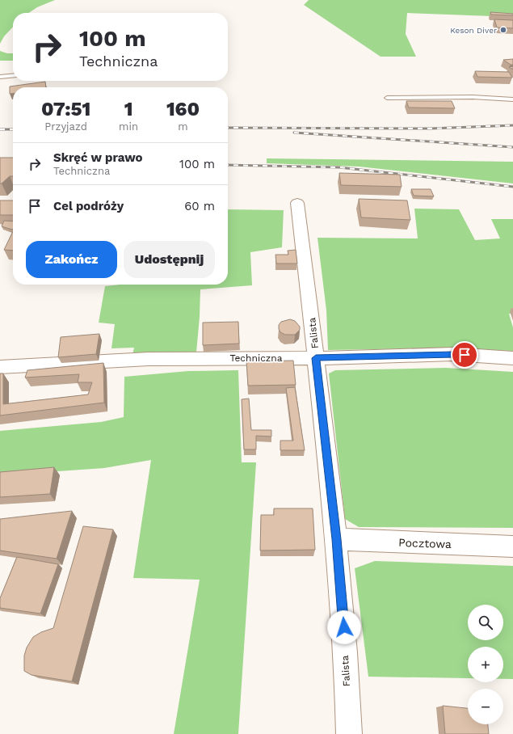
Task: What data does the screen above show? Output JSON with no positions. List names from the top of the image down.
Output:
{
  "streets": {
    "street": ["Falista", "Techniczna", "Pocztowa"]
  },
  "crossings": [
    ["Falista", "Techniczna"],
    ["Falista", "Pocztowa"]
  ],
  "places": ["Keson Diver"],
  "page": {
    "turn": ["100 m", "Techniczna"],
    "eta": [
      "07:51",
      "Przyjazd",
      "1",
      "min",
      "160",
      "m"
    ],
    "list": [
      {
        "name": "Skręć w prawo",
        "note": "Techniczna",
        "value": "100 m"
      },
      {
        "name": "Cel podróży",
        "value": "60 m"
      }
    ],
    "buttons": ["Zakończ", "Udostępnij"],
    "map_buttons": ["+", "−"]
  }
}
